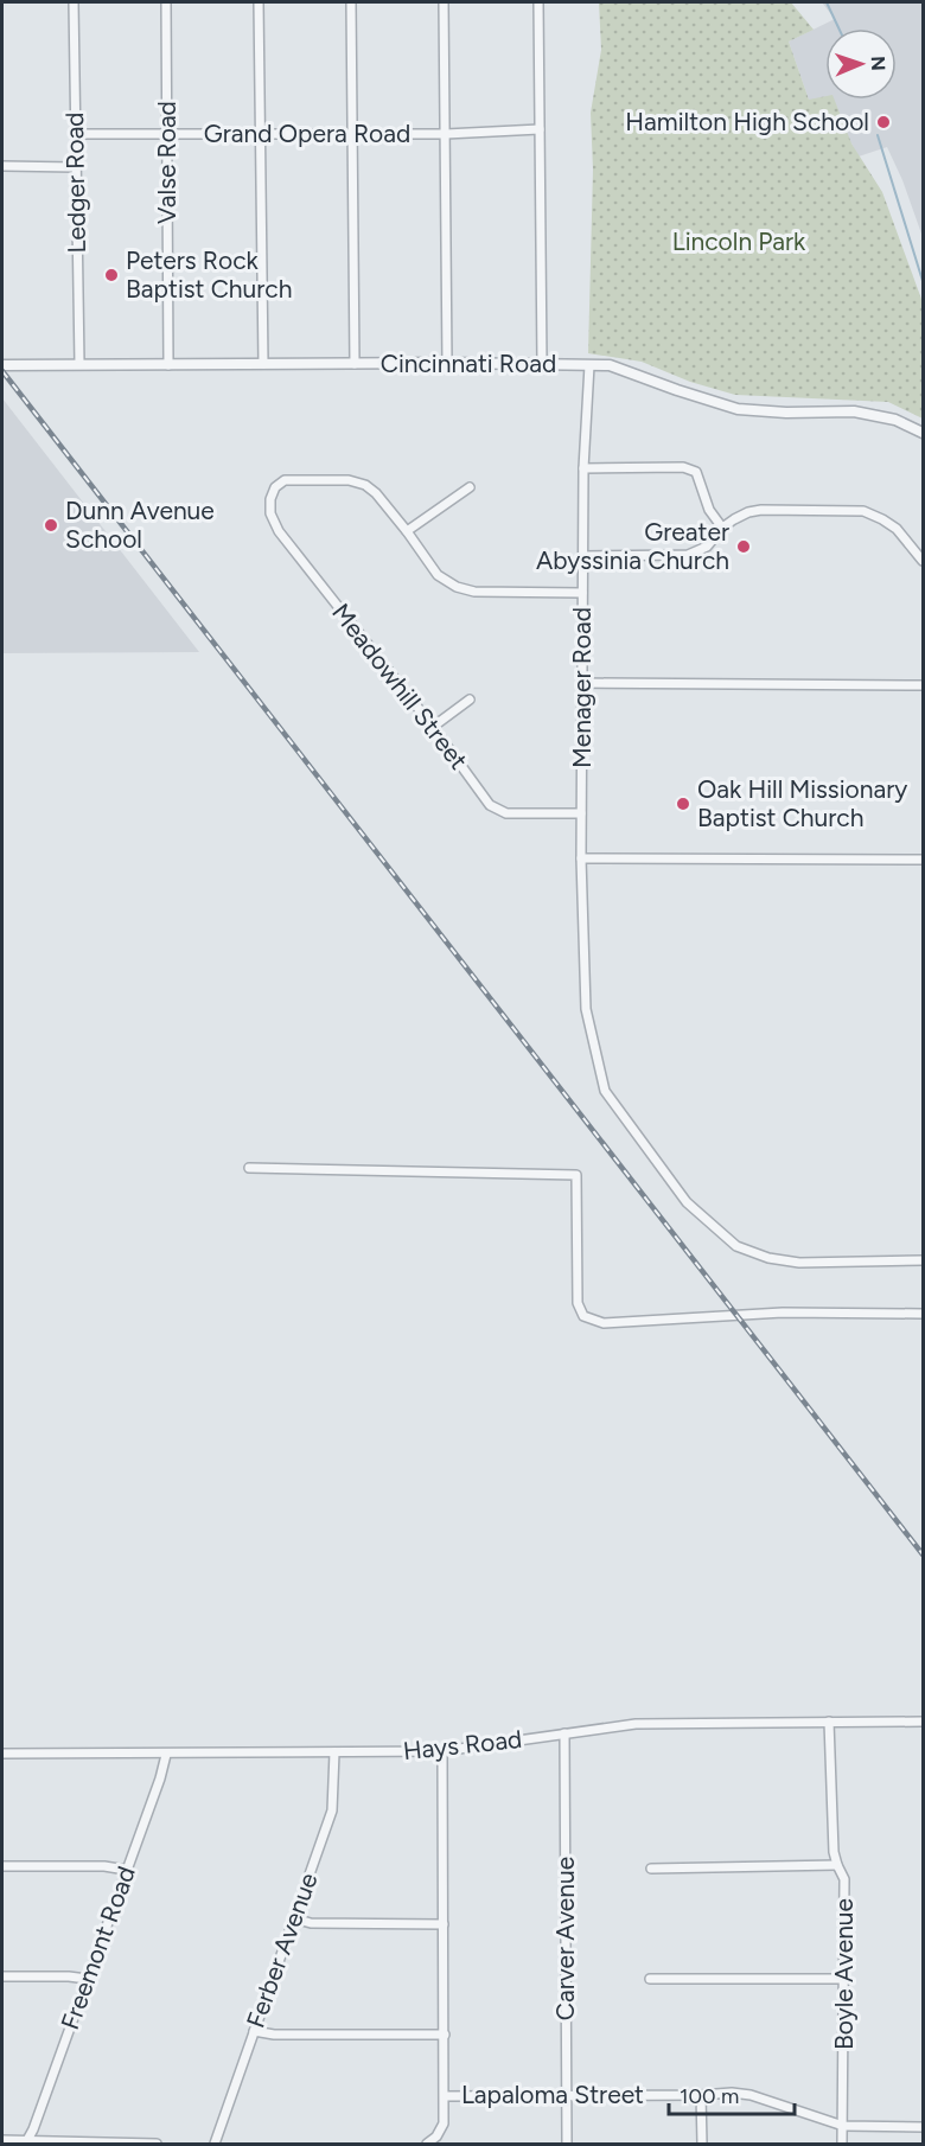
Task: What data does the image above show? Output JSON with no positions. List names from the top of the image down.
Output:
{
  "streets": {
    "street": [
      "Grand Opera Road",
      "Valse Road",
      "Ledger Road",
      "Cincinnati Road",
      "Meadowhill Street",
      "Menager Road",
      "Hays Road",
      "Carver Avenue",
      "Freemont Road",
      "Ferber Avenue",
      "Boyle Avenue",
      "Lapaloma Street"
    ]
  },
  "crossings": [
    ["Grand Opera Road", "Valse Road"],
    ["Grand Opera Road", "Ledger Road"],
    ["Valse Road", "Cincinnati Road"],
    ["Ledger Road", "Cincinnati Road"],
    ["Cincinnati Road", "Menager Road"],
    ["Meadowhill Street", "Menager Road"],
    ["Hays Road", "Carver Avenue"],
    ["Hays Road", "Freemont Road"],
    ["Hays Road", "Ferber Avenue"],
    ["Hays Road", "Boyle Avenue"],
    ["Carver Avenue", "Lapaloma Street"],
    ["Boyle Avenue", "Lapaloma Street"]
  ],
  "parks": ["Lincoln Park"],
  "places": [
    "Hamilton High School",
    "Peters Rock Baptist Church",
    "Dunn Avenue School",
    "Greater Abyssinia Church",
    "Oak Hill Missionary Baptist Church"
  ],
  "scale_bar": "100 m",
  "north": "right"
}
